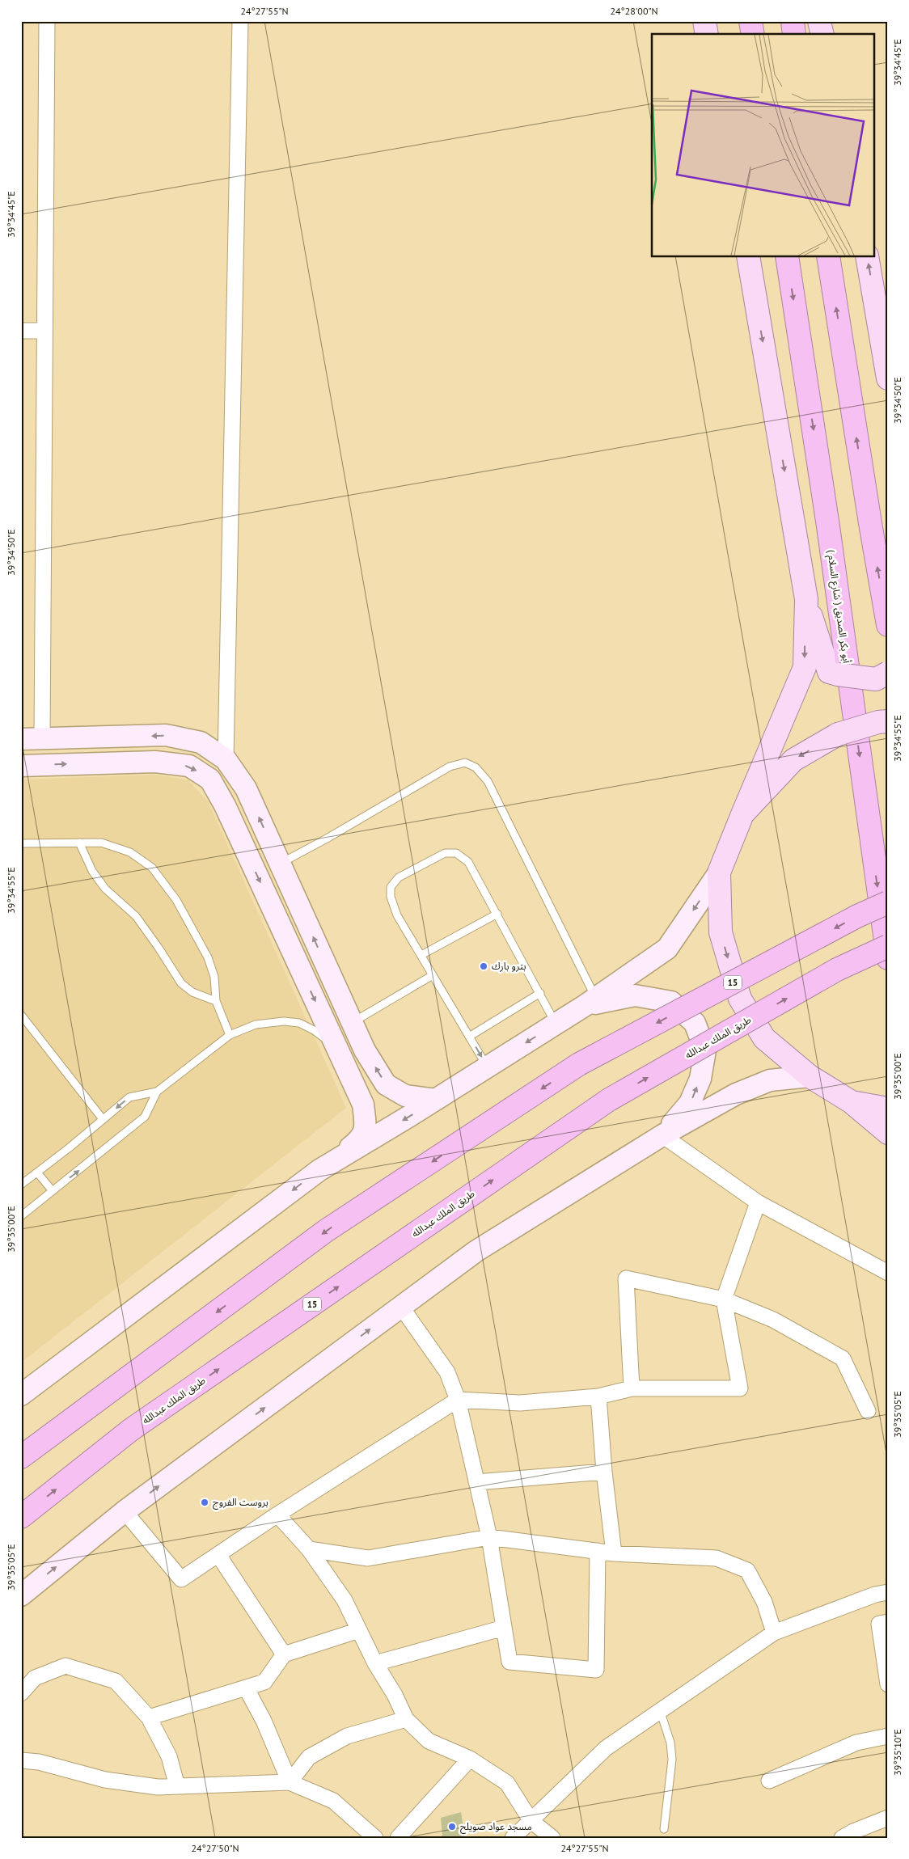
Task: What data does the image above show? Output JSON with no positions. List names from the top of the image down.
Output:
{
  "streets": {
    "highway": ["( شارع السلام ) أبو بكر الصديق", "15", "طريق الملك عبدالله"]
  },
  "places": ["بترو بارك", "بروست الفروج", "مسجد عواد صويلح"],
  "coordinates": [
    "24°27'55\"N",
    "24°28'00\"N",
    "39°34'45\"E",
    "39°34'50\"E",
    "39°34'55\"E",
    "39°35'00\"E",
    "39°35'05\"E",
    "39°35'10\"E",
    "24°27'50\"N"
  ]
}
